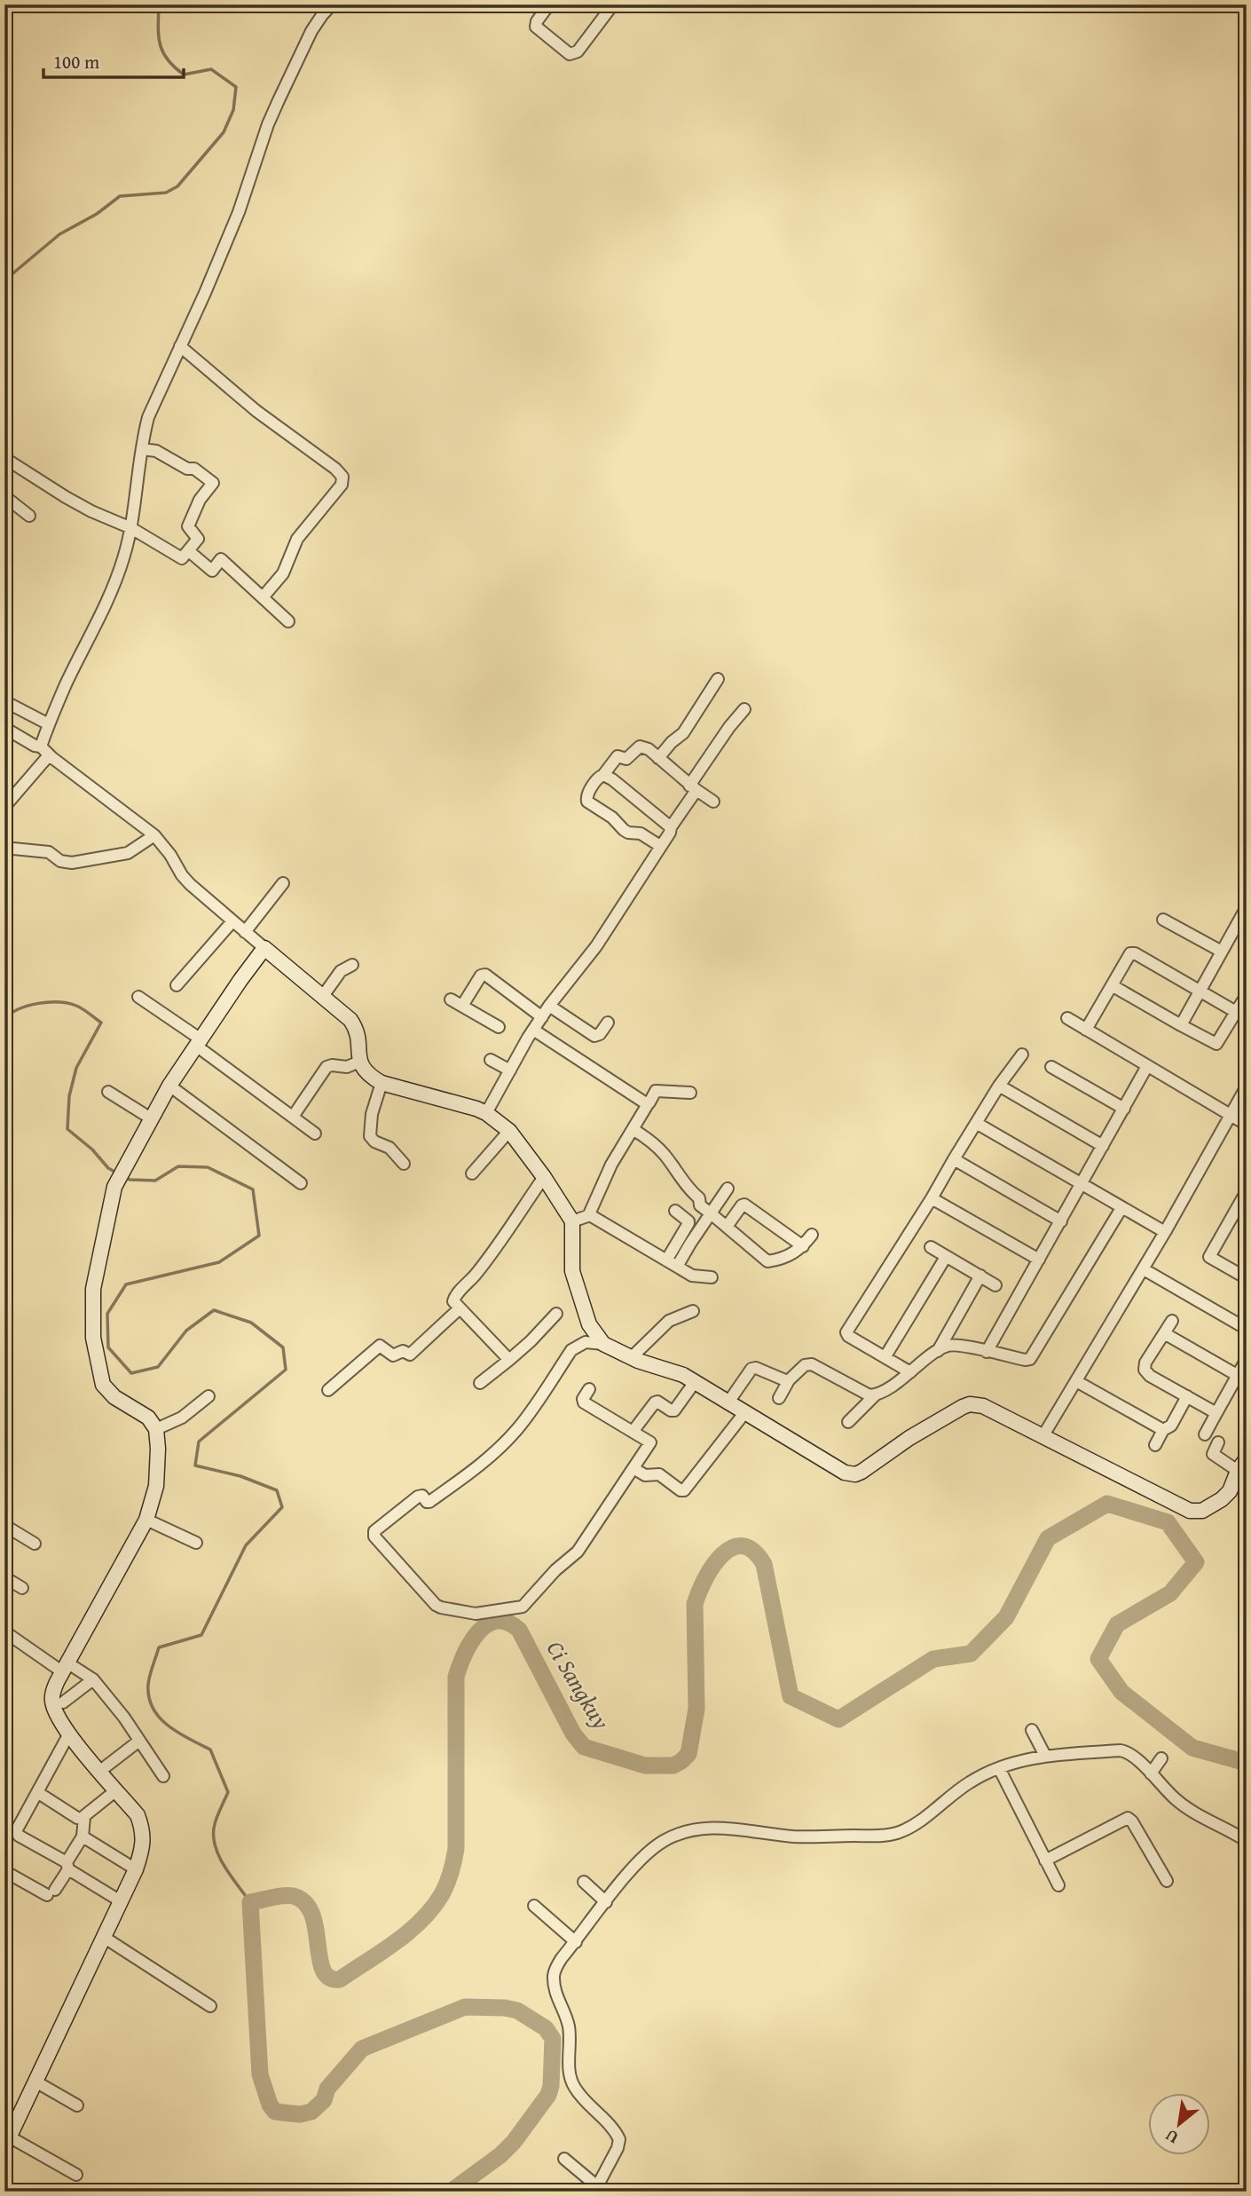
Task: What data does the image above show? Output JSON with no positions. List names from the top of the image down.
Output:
{
  "water": ["Ci Sangkuy"],
  "scale_bar": "100 m",
  "north": "bottom left"
}
